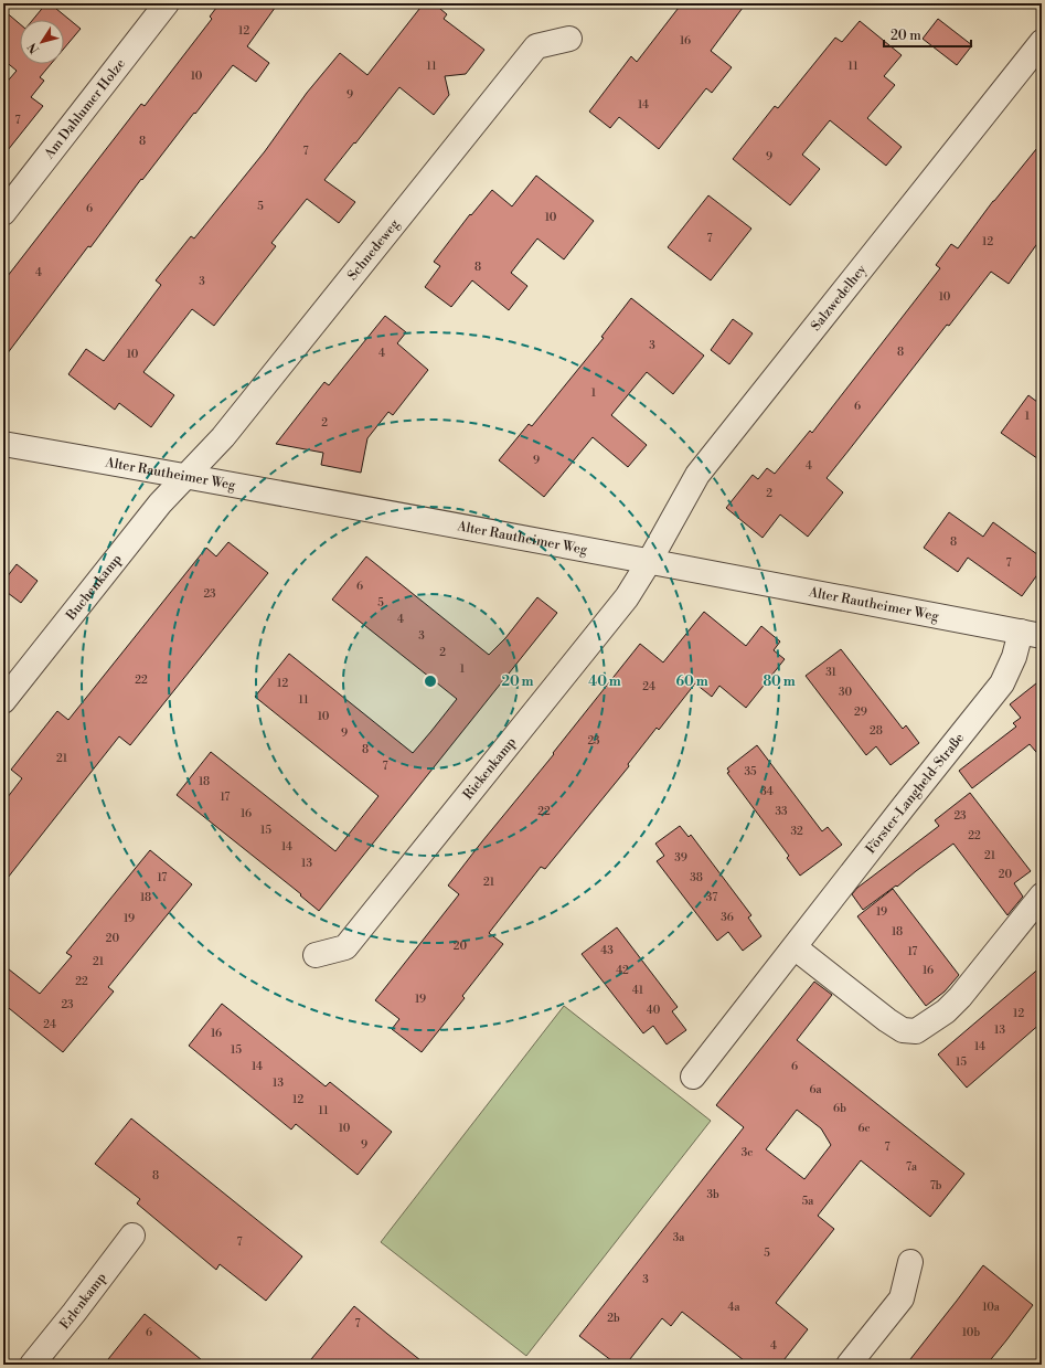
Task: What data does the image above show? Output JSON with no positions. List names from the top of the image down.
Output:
{
  "streets": {
    "street": [
      "Am Dahlumer Holze",
      "Schnedeweg",
      "Salzwedelhey",
      "Alter Rautheimer Weg",
      "Buchenkamp",
      "Riekenkamp",
      "Förster-Langheld-Straße",
      "Erlenkamp"
    ]
  },
  "crossings": [
    ["Schnedeweg", "Alter Rautheimer Weg"],
    ["Schnedeweg", "Buchenkamp"],
    ["Salzwedelhey", "Alter Rautheimer Weg"],
    ["Salzwedelhey", "Riekenkamp"],
    ["Alter Rautheimer Weg", "Buchenkamp"],
    ["Alter Rautheimer Weg", "Riekenkamp"],
    ["Alter Rautheimer Weg", "Förster-Langheld-Straße"]
  ],
  "house_numbers": [
    "12",
    "16",
    "11",
    "11",
    "10",
    "9",
    "14",
    "7",
    "8",
    "7",
    "9",
    "5",
    "6",
    "10",
    "7",
    "12",
    "8",
    "4",
    "3",
    "10",
    "3",
    "8",
    "4",
    "10",
    "1",
    "6",
    "1",
    "2",
    "9",
    "4",
    "2",
    "8",
    "7",
    "6",
    "23",
    "5",
    "4",
    "3",
    "2",
    "1",
    "31",
    "22",
    "12",
    "24",
    "30",
    "11",
    "29",
    "10",
    "28",
    "9",
    "23",
    "8",
    "21",
    "7",
    "35",
    "18",
    "34",
    "17",
    "22",
    "33",
    "16",
    "23",
    "15",
    "32",
    "22",
    "14",
    "21",
    "39",
    "13",
    "20",
    "17",
    "38",
    "21",
    "18",
    "37",
    "19",
    "36",
    "19",
    "18",
    "20",
    "20",
    "43",
    "17",
    "21",
    "42",
    "16",
    "22",
    "41",
    "19",
    "23",
    "40",
    "12",
    "24",
    "13",
    "16",
    "14",
    "15",
    "15",
    "14",
    "6",
    "13",
    "6a",
    "12",
    "6b",
    "11",
    "10",
    "6c",
    "9",
    "7",
    "3c",
    "7a",
    "8",
    "7b",
    "3b",
    "5a",
    "3a",
    "7",
    "5",
    "3",
    "4a",
    "10a",
    "2b",
    "7",
    "6",
    "10b",
    "4"
  ],
  "scale_bar": "20 m",
  "north": "bottom left",
  "rings": [
    "20 m",
    "40 m",
    "60 m",
    "80 m"
  ]
}
